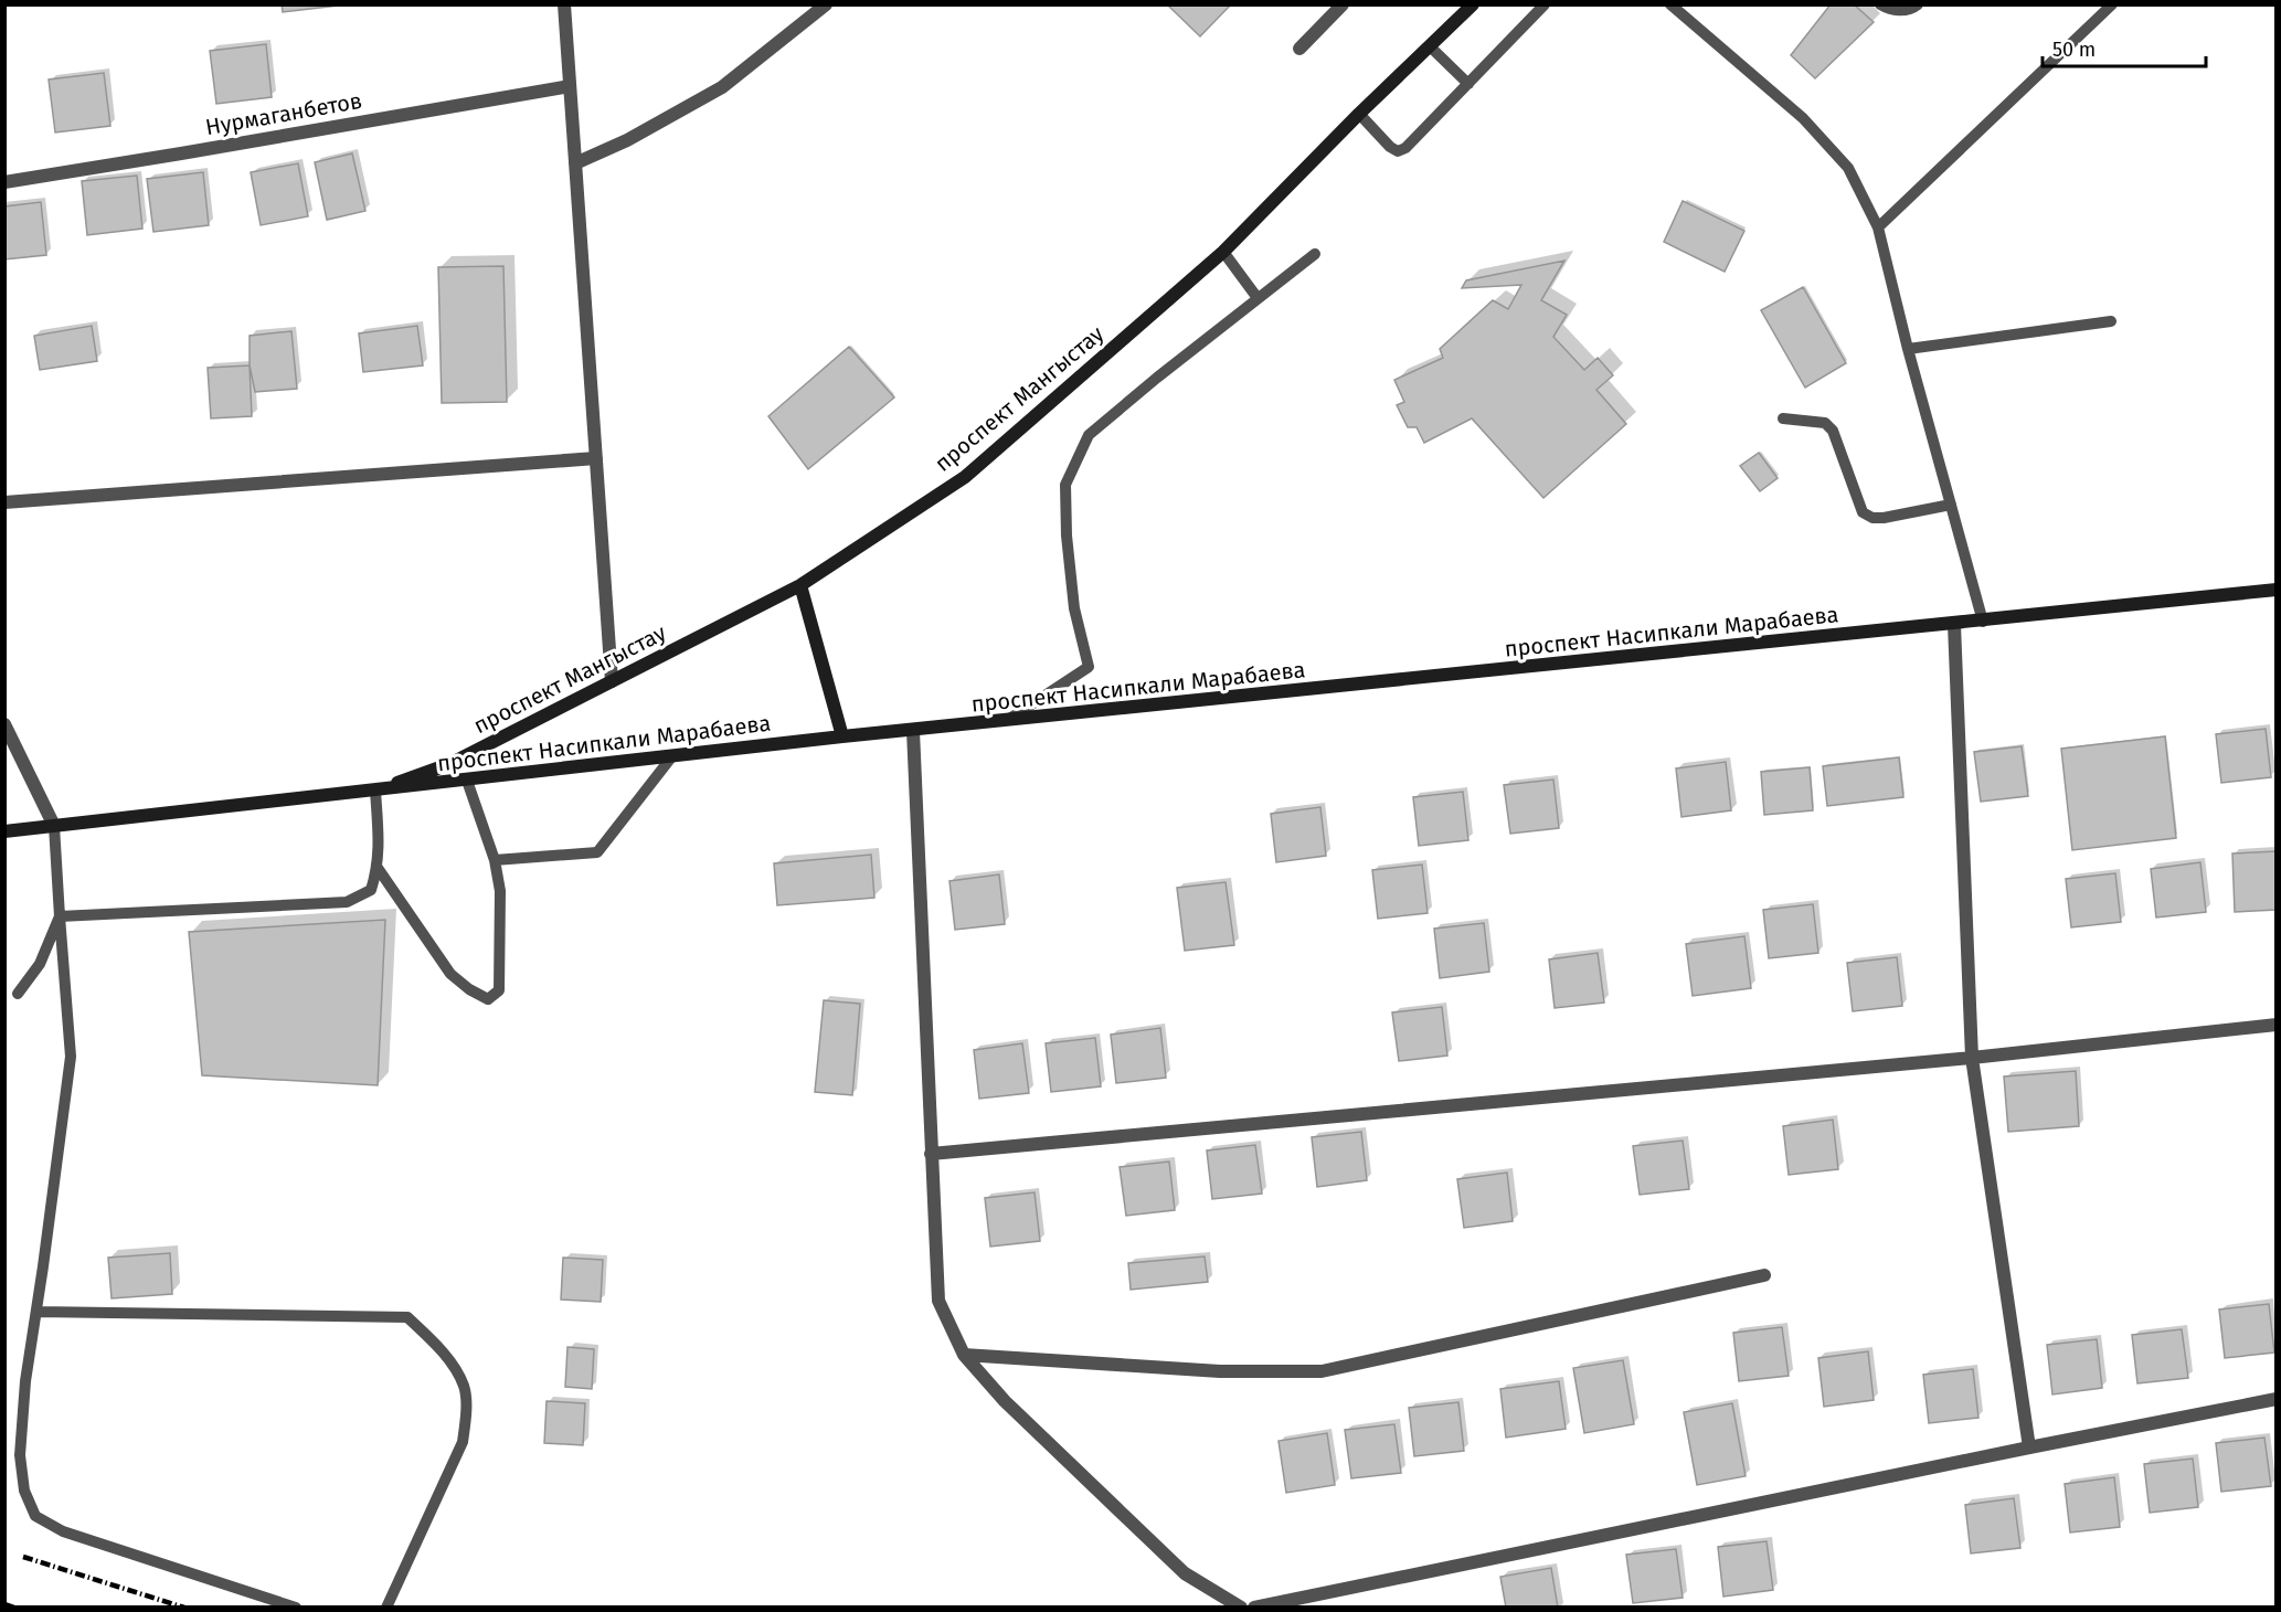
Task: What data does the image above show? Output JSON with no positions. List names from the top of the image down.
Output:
{
  "streets": {
    "main road": ["проспект Мангыстау", "проспект Насипкали Марабаева"],
    "street": ["Нурмаганбетов"]
  },
  "crossings": [
    ["проспект Мангыстау", "проспект Насипкали Марабаева"]
  ],
  "scale_bar": "50 m"
}
